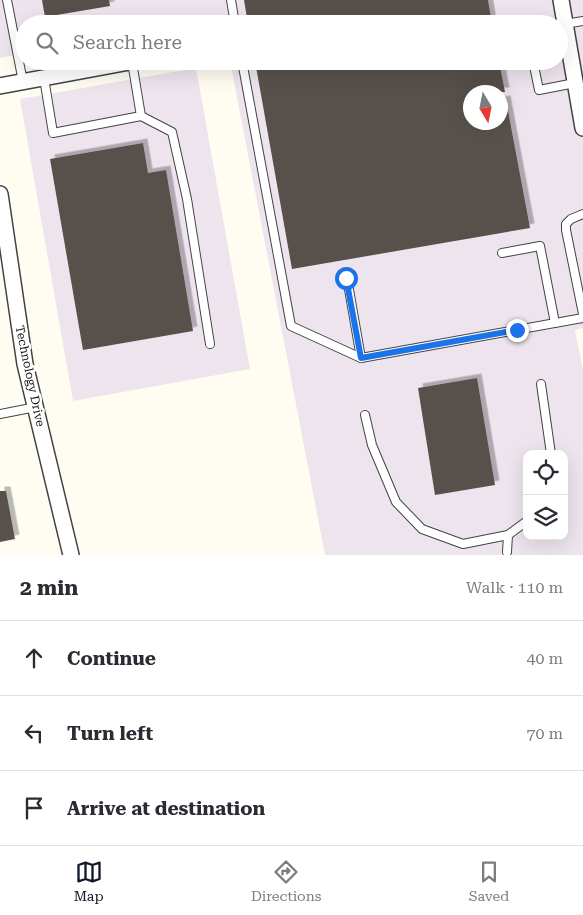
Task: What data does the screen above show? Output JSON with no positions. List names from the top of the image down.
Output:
{
  "streets": {
    "street": ["Technology Drive"]
  },
  "north": "bottom",
  "page": {
    "search": "Search here",
    "heading": ["2 min", "Walk · 110 m"],
    "list": [
      ["Continue", "40 m"],
      ["Turn left", "70 m"],
      "Arrive at destination"
    ],
    "nav": ["Map", "Directions", "Saved"]
  }
}
